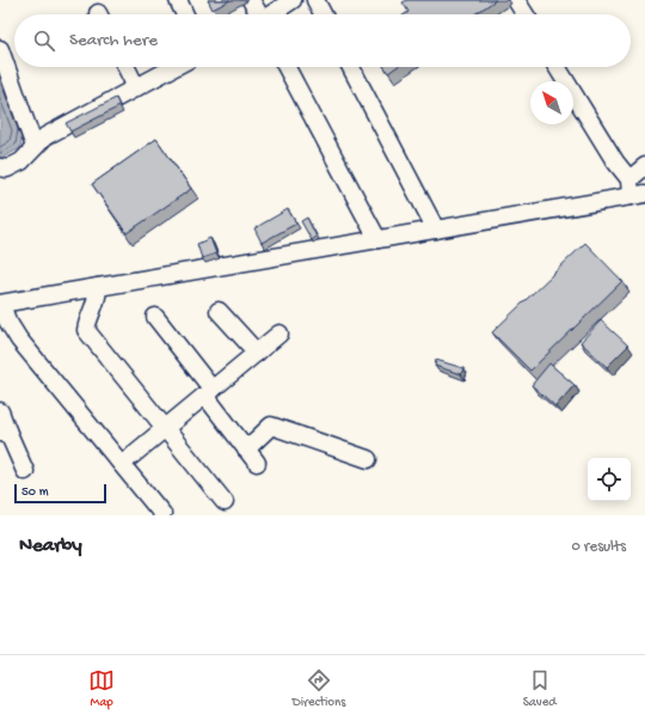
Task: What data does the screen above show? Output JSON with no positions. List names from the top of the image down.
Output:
{
  "scale_bar": "50 m",
  "north": "top left",
  "page": {
    "search": "Search here",
    "scale": "50 m",
    "heading": ["Nearby", "0 results"],
    "nav": ["Map", "Directions", "Saved"]
  }
}
